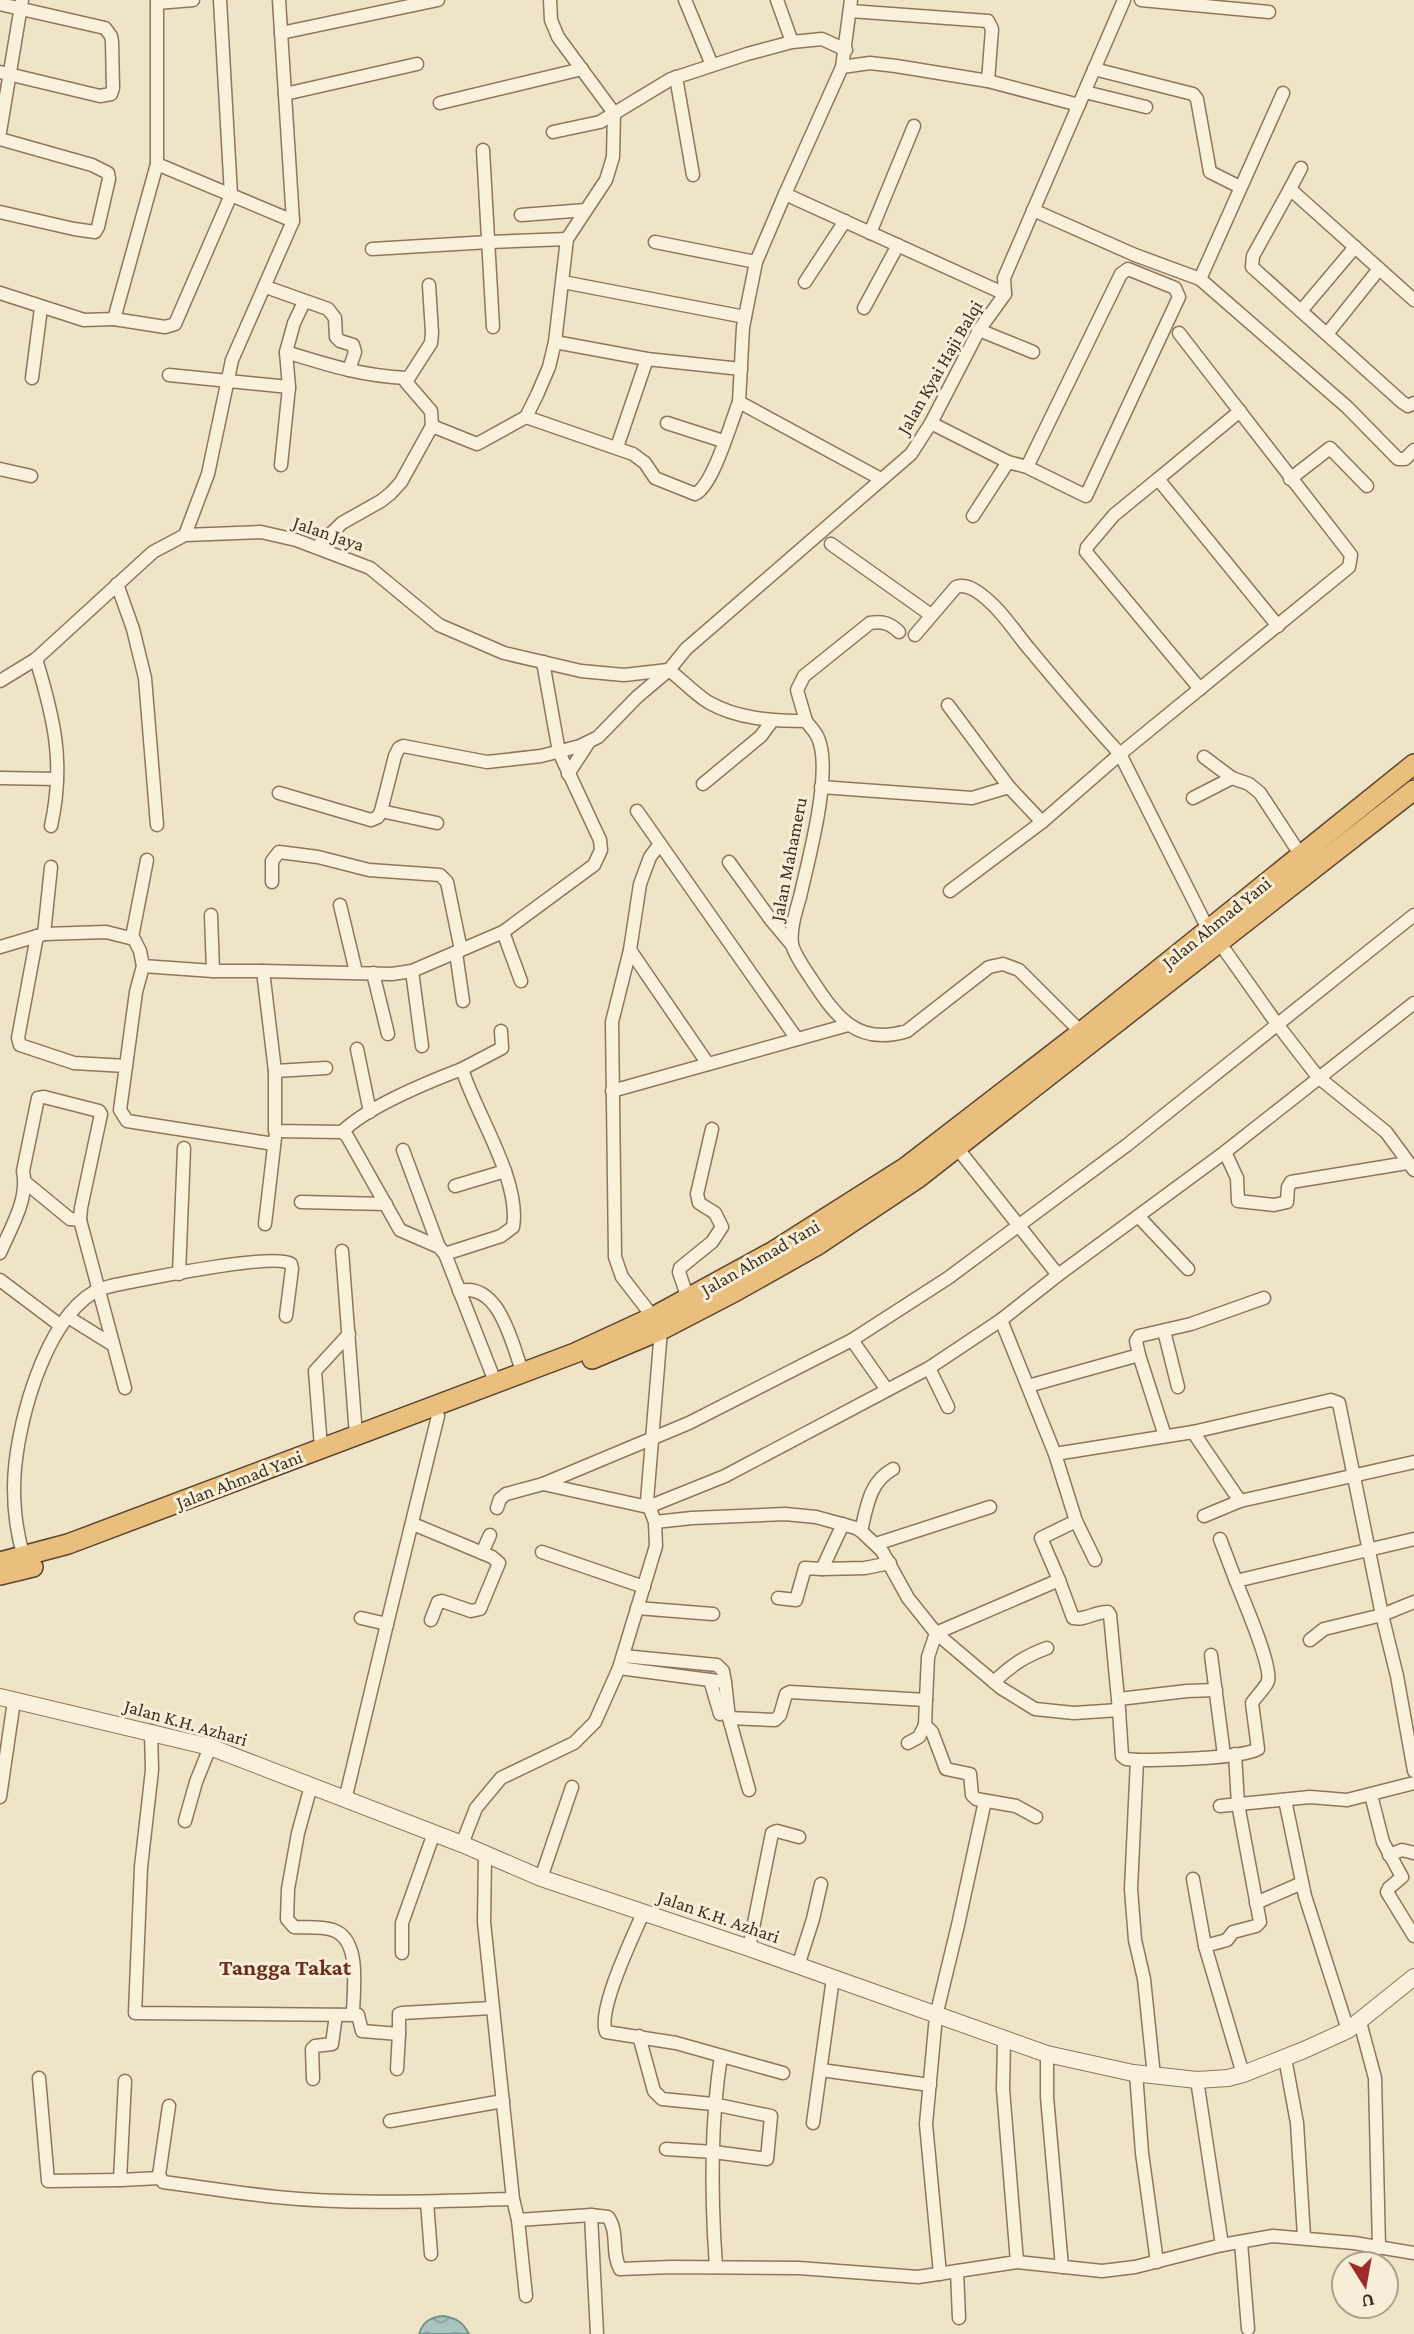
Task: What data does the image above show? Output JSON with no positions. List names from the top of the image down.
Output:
{
  "streets": {
    "highway": ["Jalan Ahmad Yani"],
    "street": [
      "Jalan Kyai Haji Balqi",
      "Jalan Jaya",
      "Jalan Mahameru",
      "Jalan K.H. Azhari"
    ]
  },
  "crossings": [
    ["Jalan Kyai Haji Balqi", "Jalan Jaya"]
  ],
  "districts": ["Tangga Takat"],
  "north": "bottom"
}
